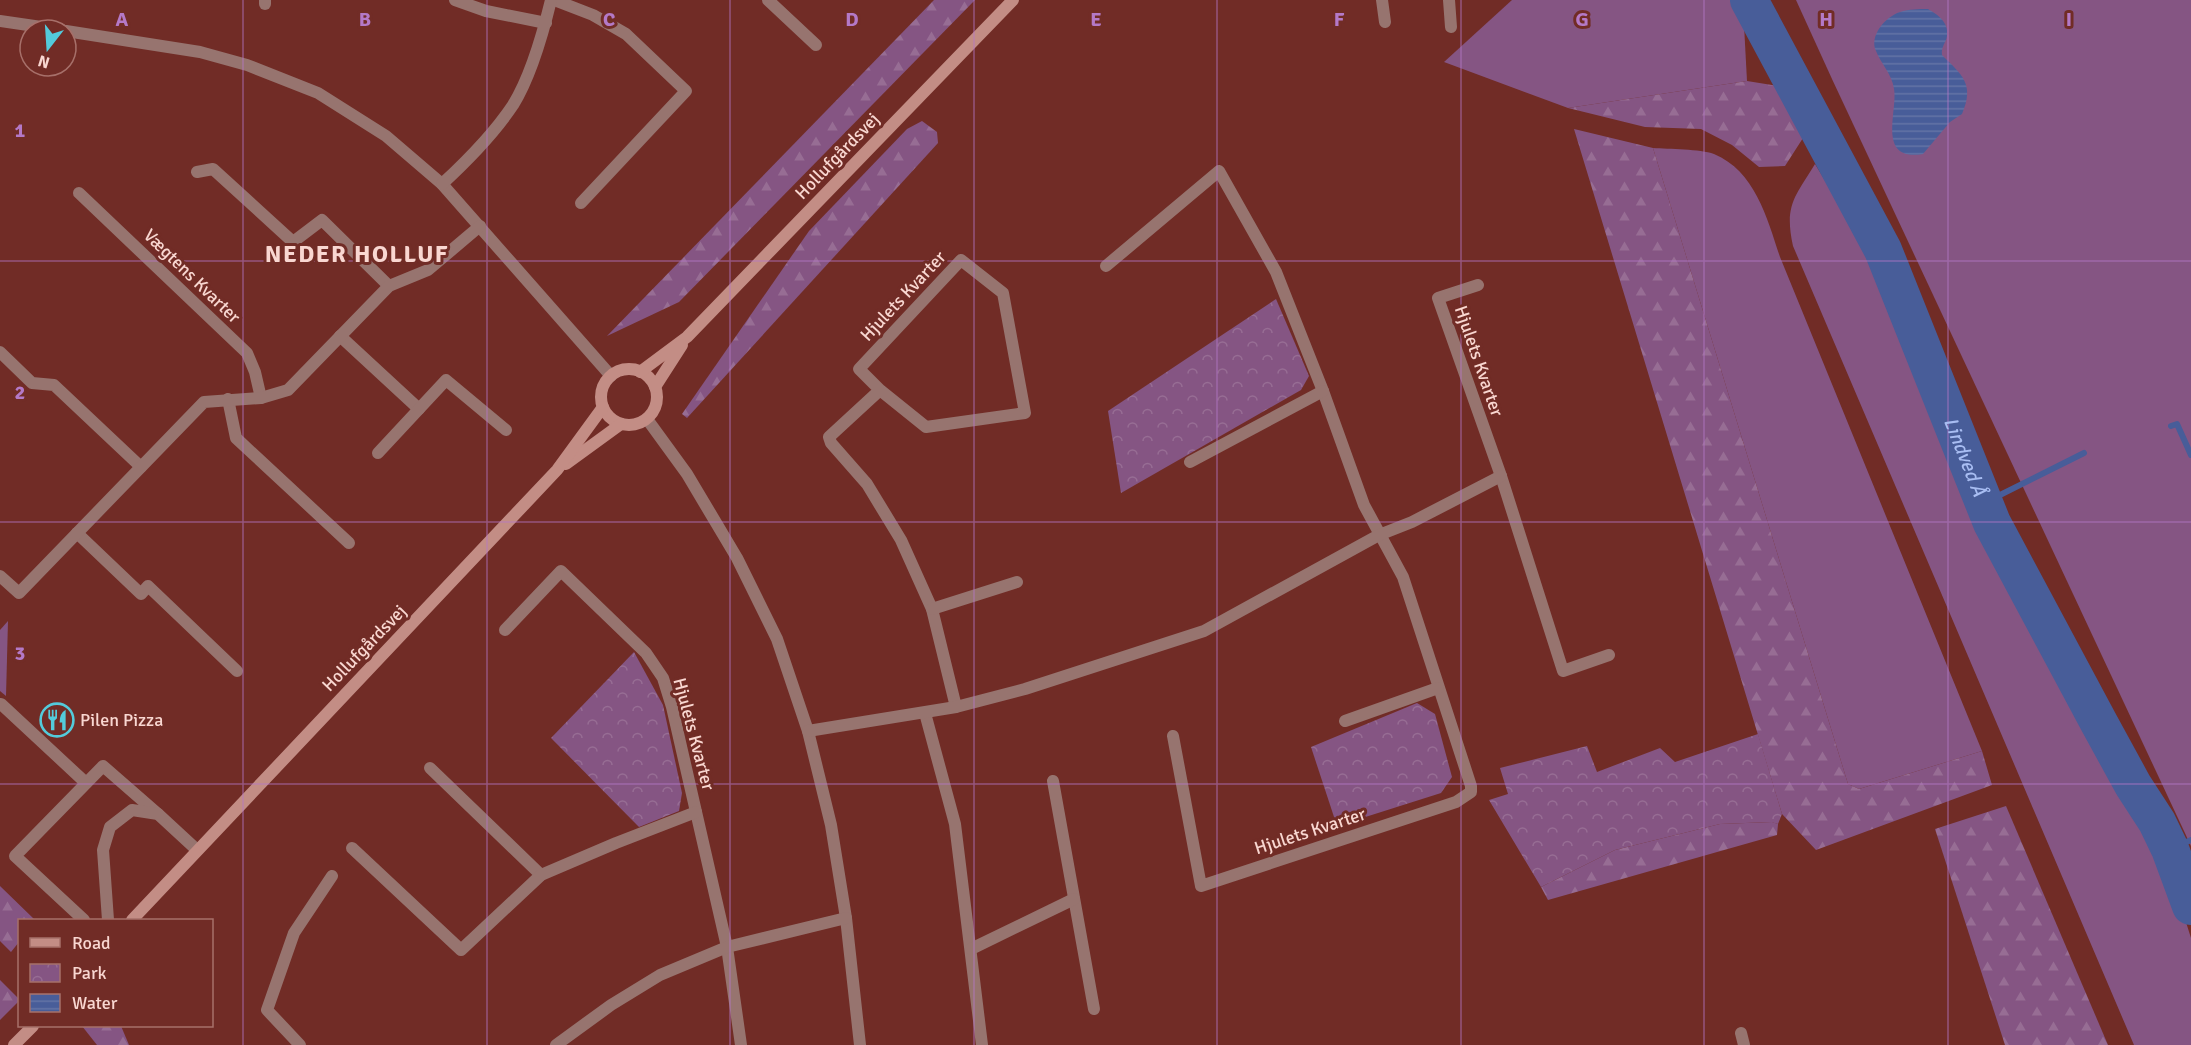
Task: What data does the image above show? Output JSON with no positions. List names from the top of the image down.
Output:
{
  "streets": {
    "street": ["Hollufgårdsvej", "Vægtens Kvarter", "Hjulets Kvarter"]
  },
  "districts": ["NEDER HOLLUF"],
  "water": ["Lindved Å"],
  "places": {
    "restaurant": ["Pilen Pizza"]
  },
  "legend": ["Road", "Park", "Water"],
  "north": "bottom",
  "grid": {
    "columns": [
      "A",
      "B",
      "C",
      "D",
      "E",
      "F",
      "G",
      "H",
      "I"
    ],
    "rows": ["1", "2", "3"]
  }
}
